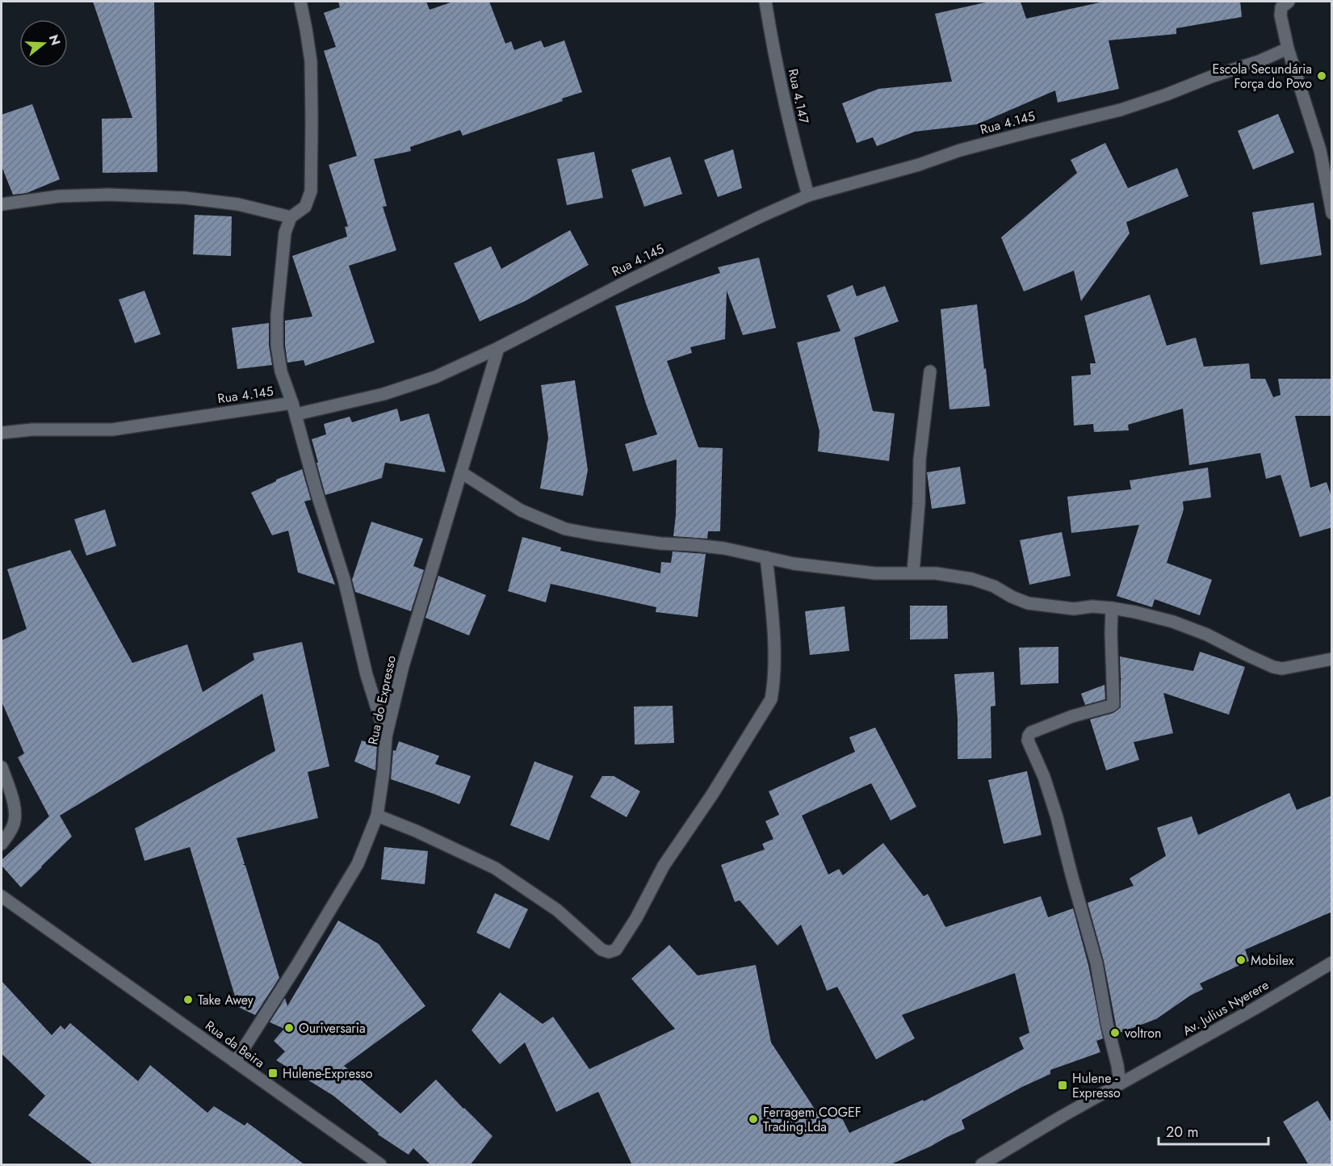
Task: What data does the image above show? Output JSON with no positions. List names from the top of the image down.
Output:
{
  "streets": {
    "street": [
      "Rua 4.147",
      "Rua 4.145",
      "Rua do Expresso",
      "Av. Julius Nyerere",
      "Rua da Beira"
    ]
  },
  "crossings": [
    ["Rua 4.147", "Rua 4.145"],
    ["Rua 4.145", "Rua do Expresso"],
    ["Rua do Expresso", "Rua da Beira"]
  ],
  "places": {
    "other": [
      "Escola Secundária Força do Povo",
      "Mobilex",
      "Take Awey",
      "Ouriversaria",
      "voltron",
      "Ferragem COGEF Trading.Lda"
    ],
    "transit": ["Hulene-Expresso", "Hulene - Expresso"]
  },
  "scale_bar": "20 m",
  "north": "right"
}
